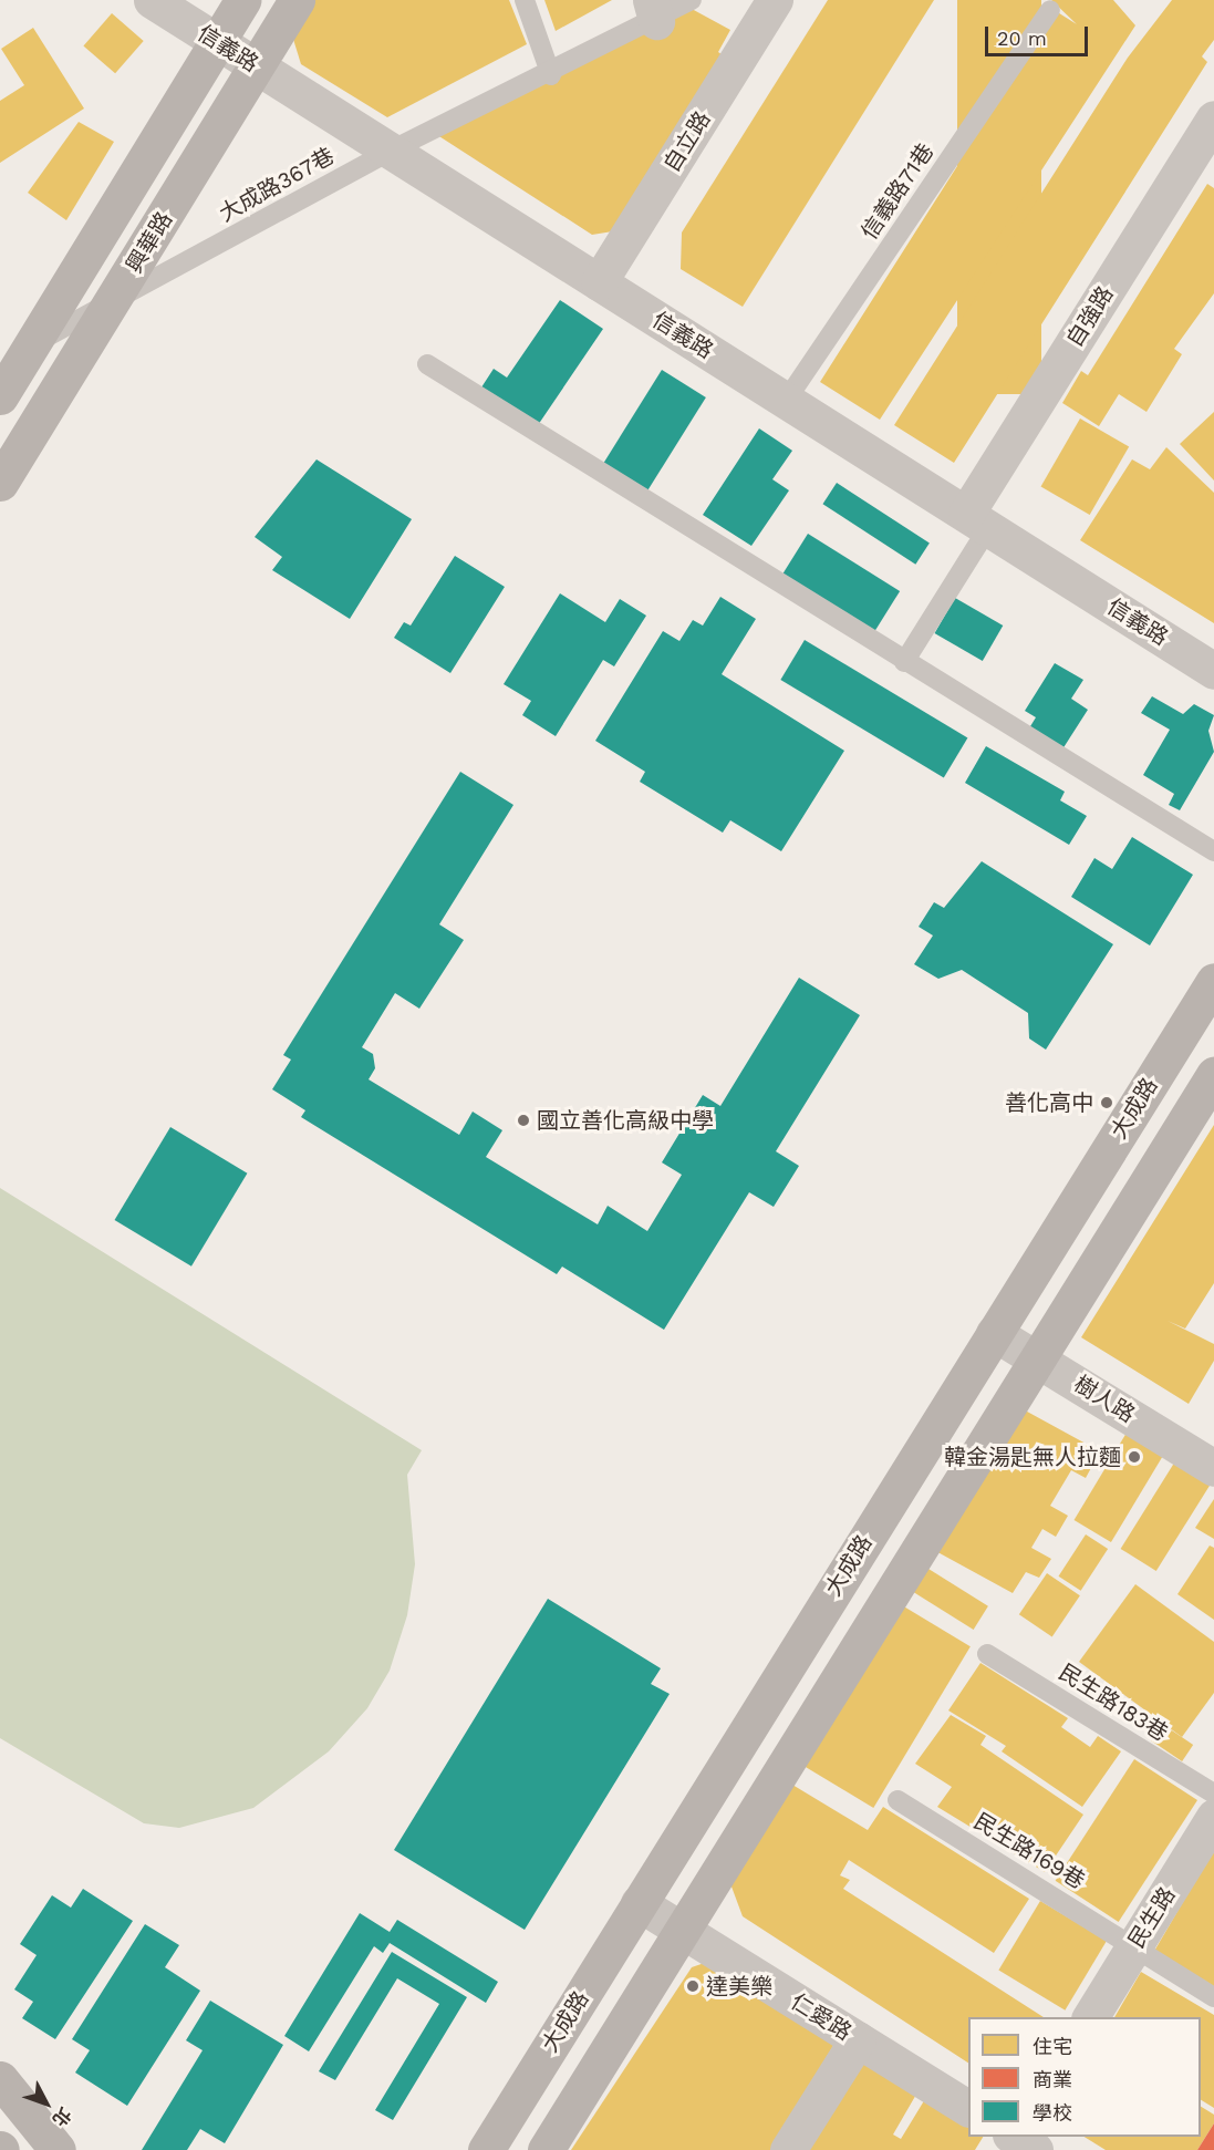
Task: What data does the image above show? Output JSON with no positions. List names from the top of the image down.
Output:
{
  "streets": {
    "main road": ["興華路", "大成路"],
    "street": [
      "信義路",
      "自立路",
      "自強路",
      "樹人路",
      "民生路",
      "仁愛路"
    ],
    "lane": [
      "大成路367巷",
      "信義路71巷",
      "民生路183巷",
      "民生路169巷"
    ]
  },
  "crossings": [
    ["信義路", "自立路"],
    ["信義路", "大成路367巷"],
    ["信義路", "信義路71巷"],
    ["信義路", "興華路"],
    ["信義路", "自強路"],
    ["大成路367巷", "興華路"],
    ["大成路", "樹人路"],
    ["大成路", "仁愛路"],
    ["民生路169巷", "民生路"]
  ],
  "places": [
    "善化高中",
    "國立善化高級中學",
    "韓金湯匙無人拉麵",
    "達美樂"
  ],
  "legend": ["住宅", "商業", "學校"],
  "scale_bar": "20 m",
  "north": "bottom right"
}
